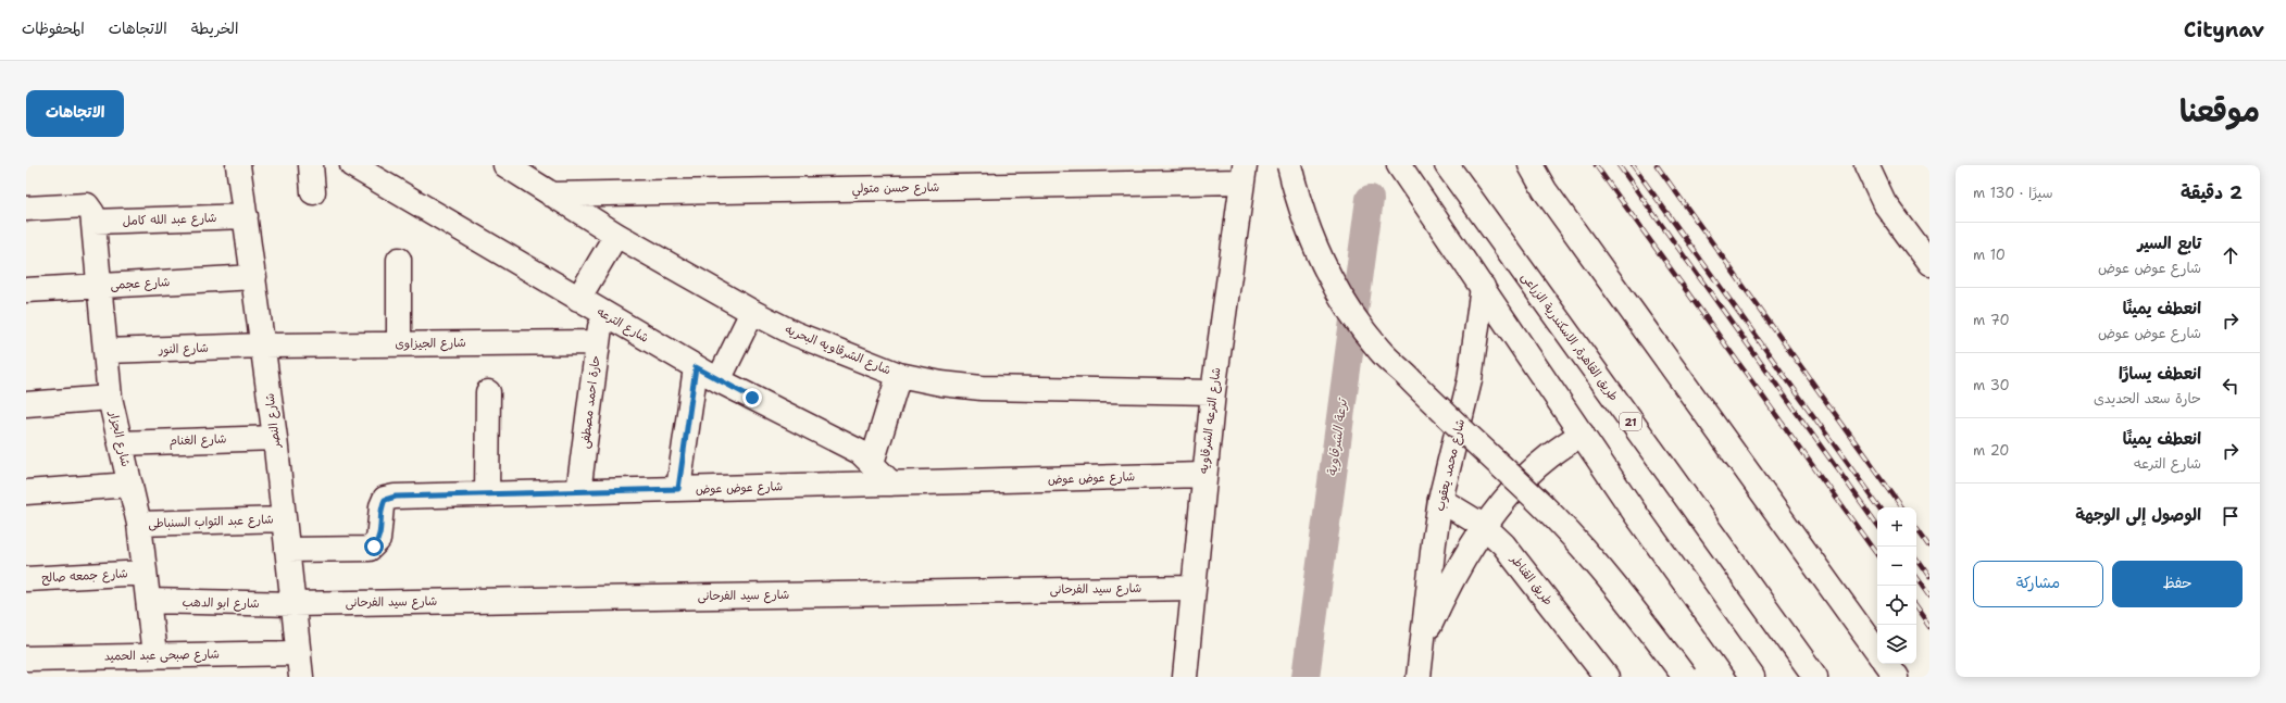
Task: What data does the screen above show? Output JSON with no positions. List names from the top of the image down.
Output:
{
  "streets": {
    "main road": [
      "شارع حسن متولي",
      "شارع عبد الله كامل",
      "شارع عجمى",
      "شارع الترعه",
      "طريق القاهرة, الاسكندرية الزراعى",
      "شارع الجيزاوى",
      "شارع النور",
      "شارع الشرقاويه البحريه",
      "حارة احمد مصطفى",
      "شارع النصر",
      "شارع الترعه الشرقاويه",
      "21",
      "شارع الجزار",
      "شارع الغنام",
      "شارع محمد يعقوب",
      "شارع عوض عوض",
      "شارع عبد التواب السنباطى",
      "شارع جمعه صالح",
      "طريق القناطر",
      "شارع سيد الفرحانى",
      "شارع ابو الدهب",
      "شارع صبحى عبد الحميد"
    ]
  },
  "crossings": [
    ["شارع حسن متولي", "شارع الشرقاويه البحريه"],
    ["شارع حسن متولي", "شارع الترعه الشرقاويه"],
    ["شارع عبد الله كامل", "شارع النصر"],
    ["شارع عبد الله كامل", "شارع الجزار"],
    ["شارع عجمى", "شارع النصر"],
    ["شارع عجمى", "شارع الجزار"],
    ["شارع الترعه", "حارة احمد مصطفى"],
    ["شارع الترعه", "شارع عوض عوض"],
    ["شارع الجيزاوى", "شارع النور"],
    ["شارع الجيزاوى", "حارة احمد مصطفى"],
    ["شارع الجيزاوى", "شارع النصر"],
    ["شارع النور", "شارع النصر"],
    ["شارع النور", "شارع الجزار"],
    ["شارع الشرقاويه البحريه", "شارع الترعه الشرقاويه"],
    ["حارة احمد مصطفى", "شارع عوض عوض"],
    ["شارع النصر", "شارع الغنام"],
    ["شارع النصر", "شارع عوض عوض"],
    ["شارع النصر", "شارع عبد التواب السنباطى"],
    ["شارع النصر", "شارع سيد الفرحانى"],
    ["شارع النصر", "شارع ابو الدهب"],
    ["شارع النصر", "شارع صبحى عبد الحميد"],
    ["شارع الترعه الشرقاويه", "شارع عوض عوض"],
    ["شارع الترعه الشرقاويه", "شارع سيد الفرحانى"],
    ["شارع الجزار", "شارع الغنام"],
    ["شارع الجزار", "شارع عبد التواب السنباطى"],
    ["شارع الجزار", "شارع جمعه صالح"],
    ["شارع الجزار", "شارع ابو الدهب"],
    ["شارع الجزار", "شارع صبحى عبد الحميد"],
    ["شارع محمد يعقوب", "طريق القناطر"],
    ["شارع سيد الفرحانى", "شارع ابو الدهب"]
  ],
  "water": ["ترعة الشرقاوية"],
  "page": {
    "header": "Citynav",
    "nav": ["الخريطة", "الاتجاهات", "المحفوظات"],
    "title": "موقعنا",
    "buttons": [
      "الاتجاهات",
      ["حفظ", "مشاركة"]
    ],
    "heading": ["2 دقيقة", "سيرًا · 130 m"],
    "list": [
      ["تابع السير", "شارع عوض عوض", "10 m"],
      ["انعطف يمينًا", "شارع عوض عوض", "70 m"],
      ["انعطف يسارًا", "حارة سعد الحديدى", "30 m"],
      ["انعطف يمينًا", "شارع الترعه", "20 m"],
      "الوصول إلى الوجهة"
    ],
    "map_buttons": ["+", "−"]
  }
}
